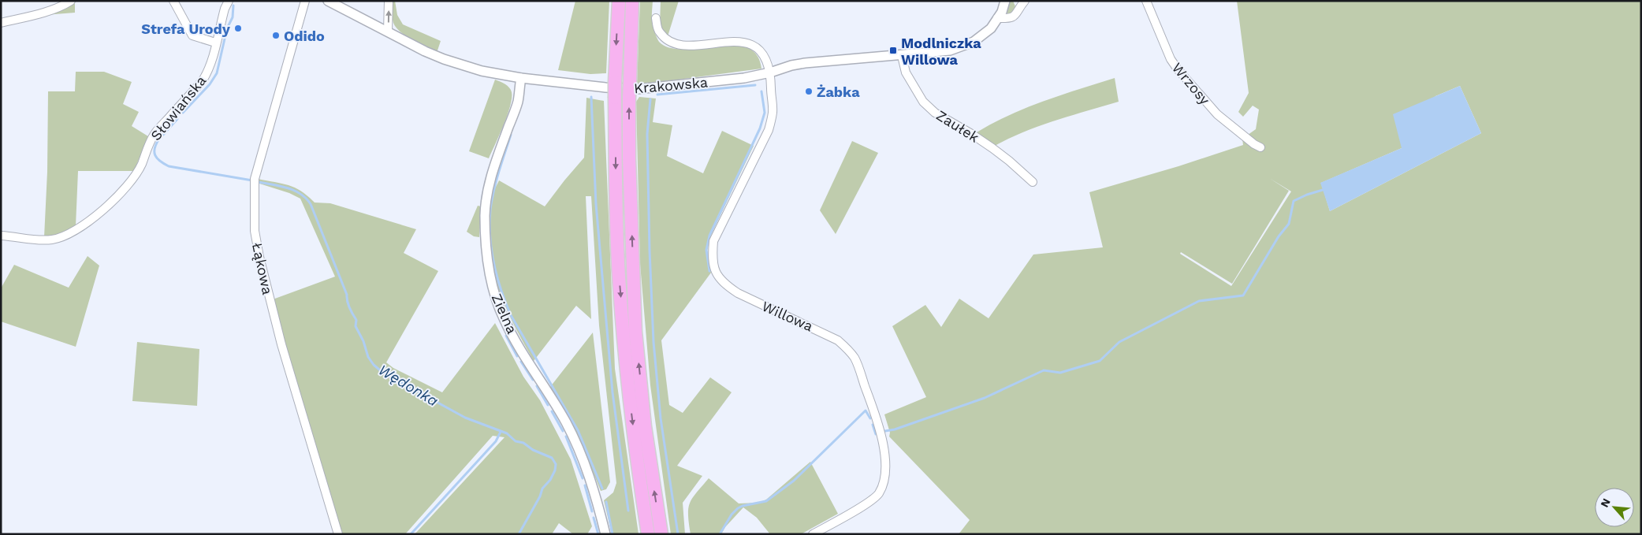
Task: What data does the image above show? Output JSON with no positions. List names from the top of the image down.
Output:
{
  "streets": {
    "street": [
      "Wrzosy",
      "Krakowska",
      "Słowiańska",
      "Zaułek",
      "Łąkowa",
      "Zielna",
      "Willowa"
    ]
  },
  "crossings": [
    ["Krakowska", "Zaułek"],
    ["Krakowska", "Zielna"],
    ["Krakowska", "Willowa"]
  ],
  "water": ["Wędonka"],
  "places": {
    "other": ["Strefa Urody", "Odido", "Żabka"],
    "transit": ["Modlniczka Willowa"]
  },
  "north": "top left"
}
